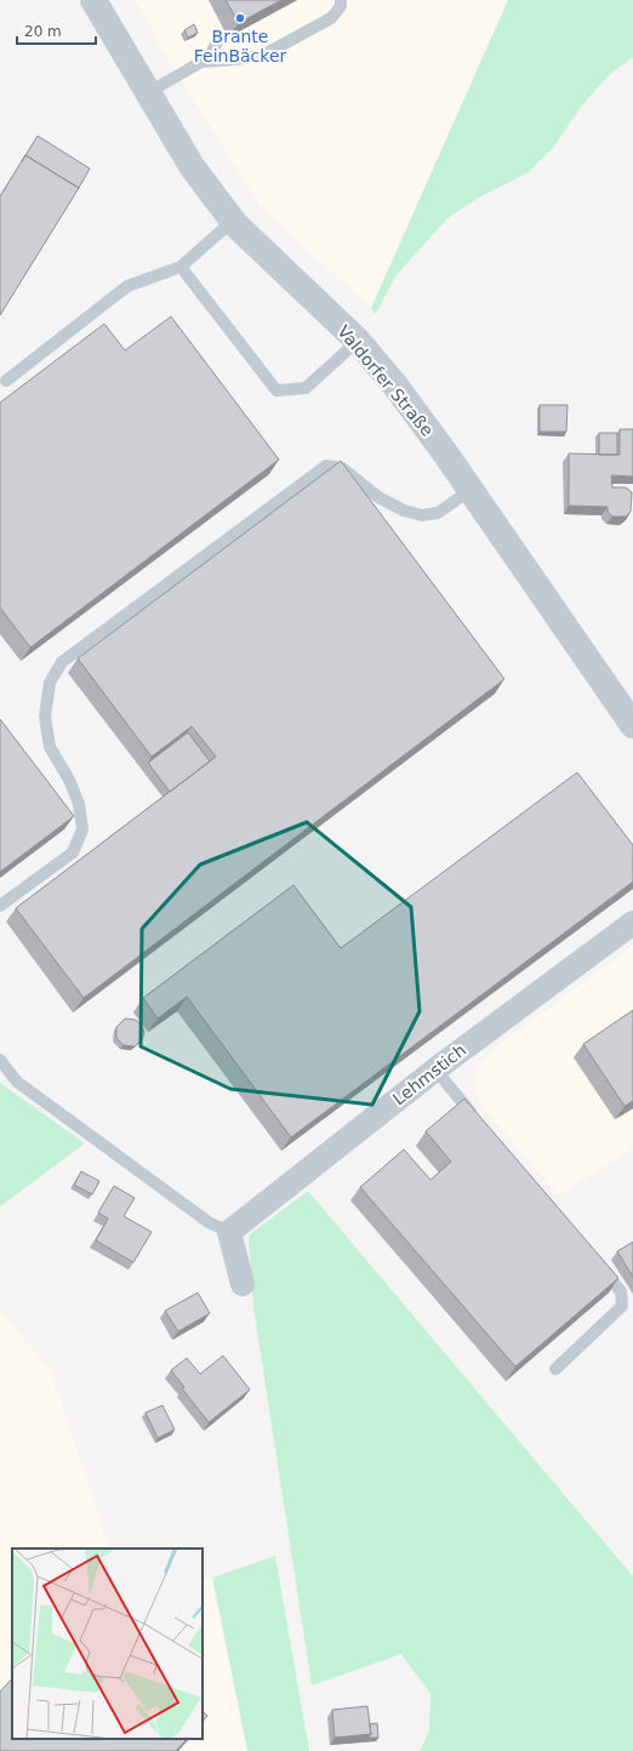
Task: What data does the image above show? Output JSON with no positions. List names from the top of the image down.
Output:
{
  "streets": {
    "street": ["Valdorfer Straße", "Lehmstich"]
  },
  "places": ["Brante FeinBäcker"],
  "scale_bar": "20 m"
}
